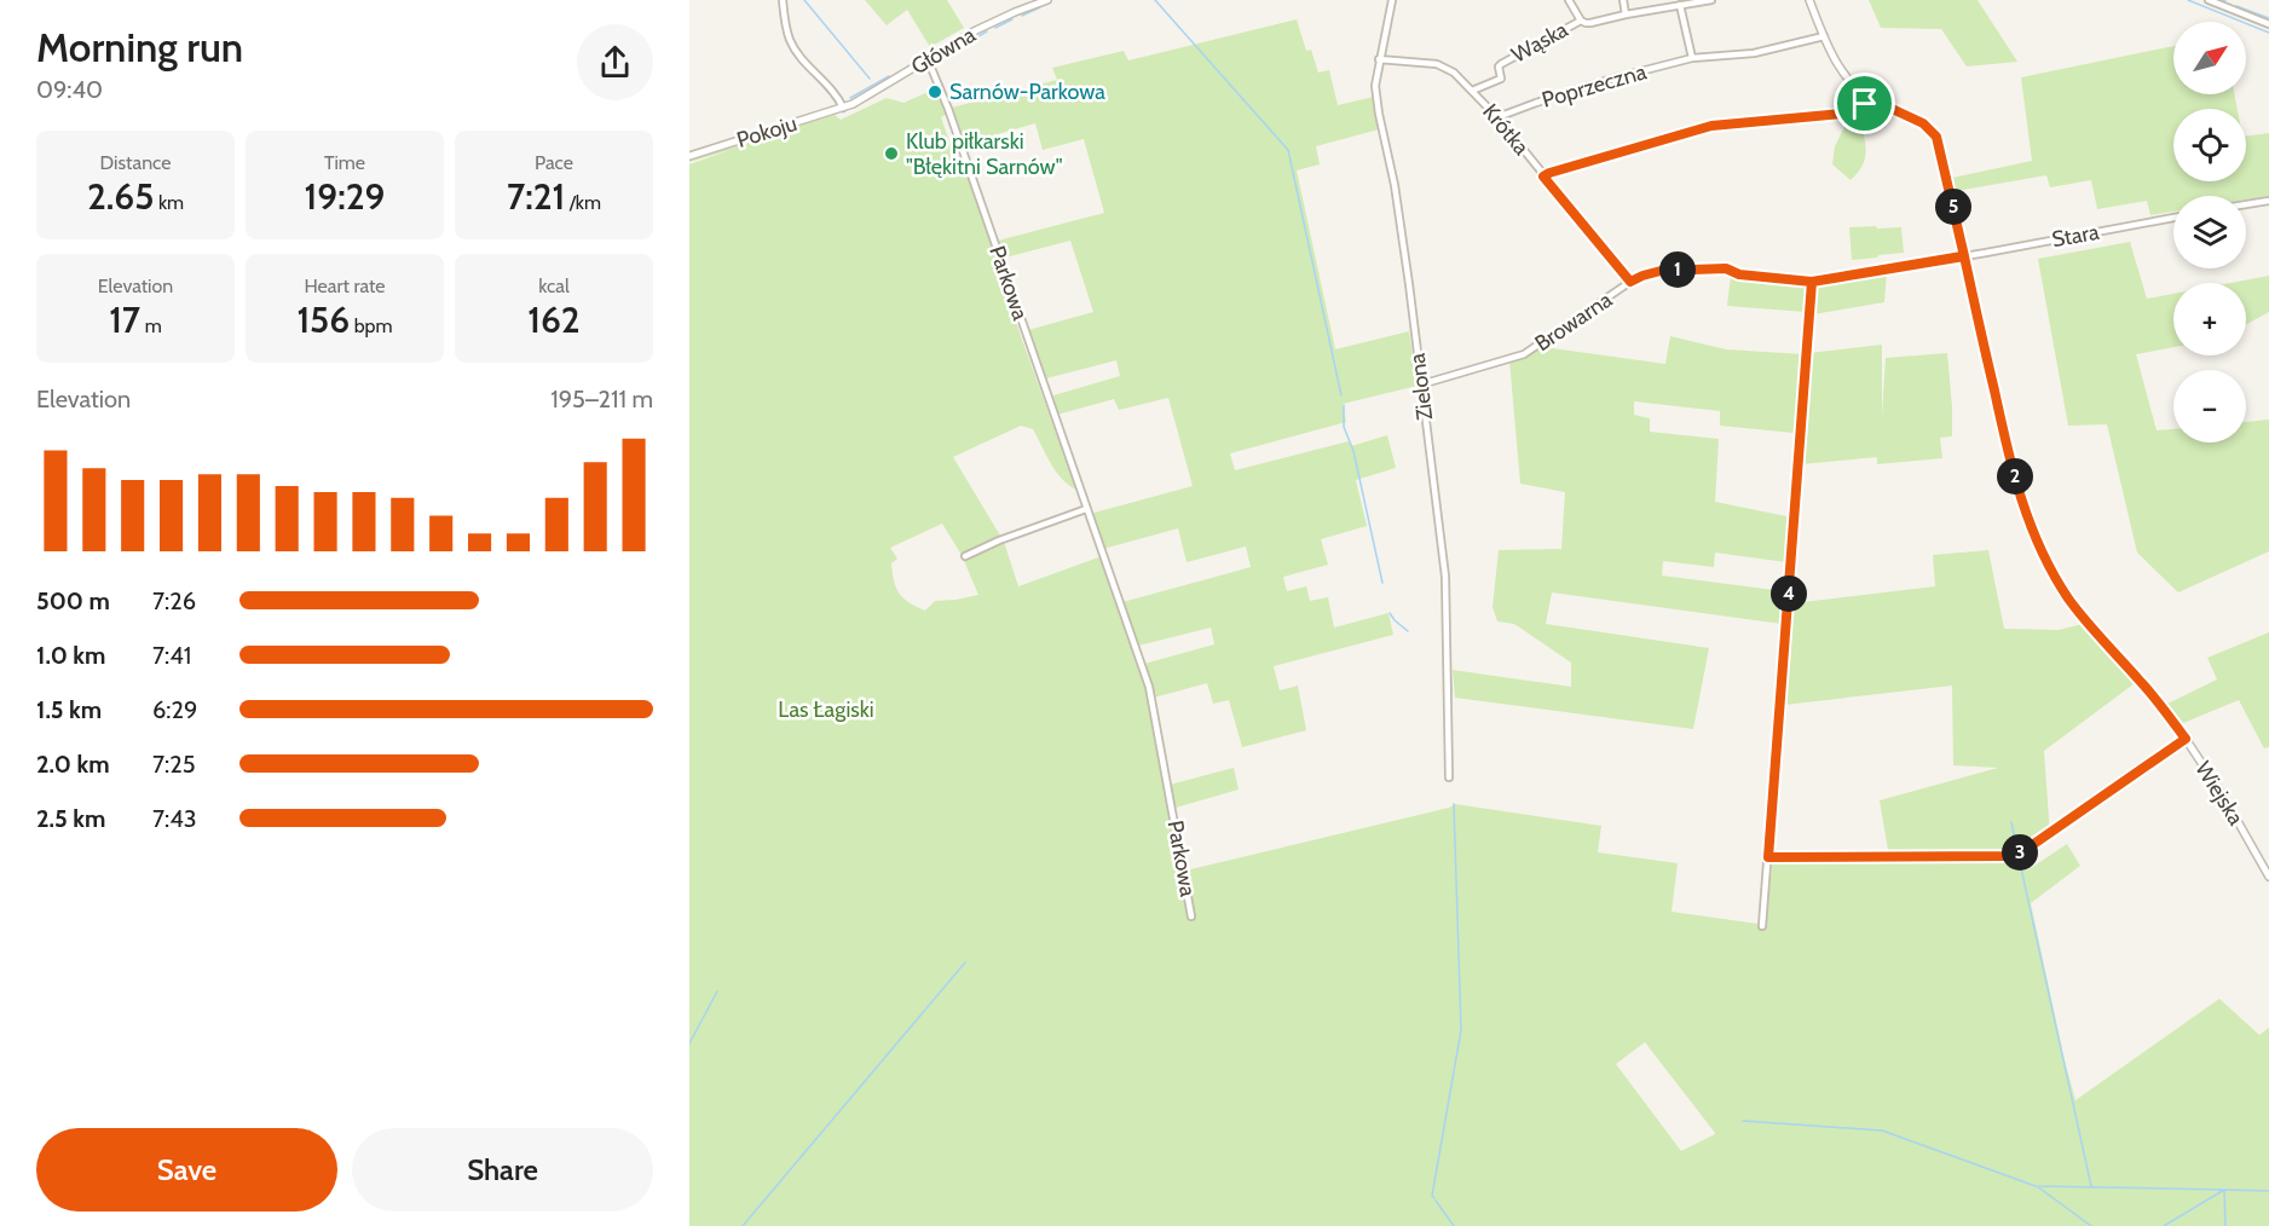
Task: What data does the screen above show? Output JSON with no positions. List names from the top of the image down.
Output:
{
  "streets": {
    "street": [
      "Wąska",
      "Główna",
      "Poprzeczna",
      "Krótka",
      "Pokoju",
      "Stara",
      "Parkowa",
      "Browarna",
      "Zielona",
      "Wiejska"
    ]
  },
  "crossings": [
    ["Wąska", "Krótka"],
    ["Główna", "Pokoju"],
    ["Główna", "Parkowa"],
    ["Poprzeczna", "Krótka"],
    ["Poprzeczna", "Wiejska"],
    ["Krótka", "Browarna"],
    ["Krótka", "Zielona"],
    ["Stara", "Browarna"],
    ["Stara", "Wiejska"],
    ["Browarna", "Zielona"]
  ],
  "parks": ["Las Łagiski"],
  "places": ["Sarnów-Parkowa", "Klub piłkarski \"Błękitni Sarnów\""],
  "north": "top right",
  "page": {
    "heading": ["Morning run", "09:40"],
    "map_buttons": ["+", "−"],
    "stats": [
      ["Distance", "2.65 km"],
      ["Time", "19:29"],
      ["Pace", "7:21 /km"],
      ["Elevation", "17 m"],
      ["Heart rate", "156 bpm"],
      ["kcal", "162"]
    ],
    "pins": [
      "5",
      "1",
      "2",
      "4",
      "3"
    ],
    "chart": ["Elevation", "195–211 m"],
    "list": [
      {
        "name": "500 m",
        "note": "7:26"
      },
      {
        "name": "1.0 km",
        "note": "7:41"
      },
      {
        "name": "1.5 km",
        "note": "6:29"
      },
      {
        "name": "2.0 km",
        "note": "7:25"
      },
      {
        "name": "2.5 km",
        "note": "7:43"
      }
    ],
    "buttons": ["Save", "Share"]
  }
}
